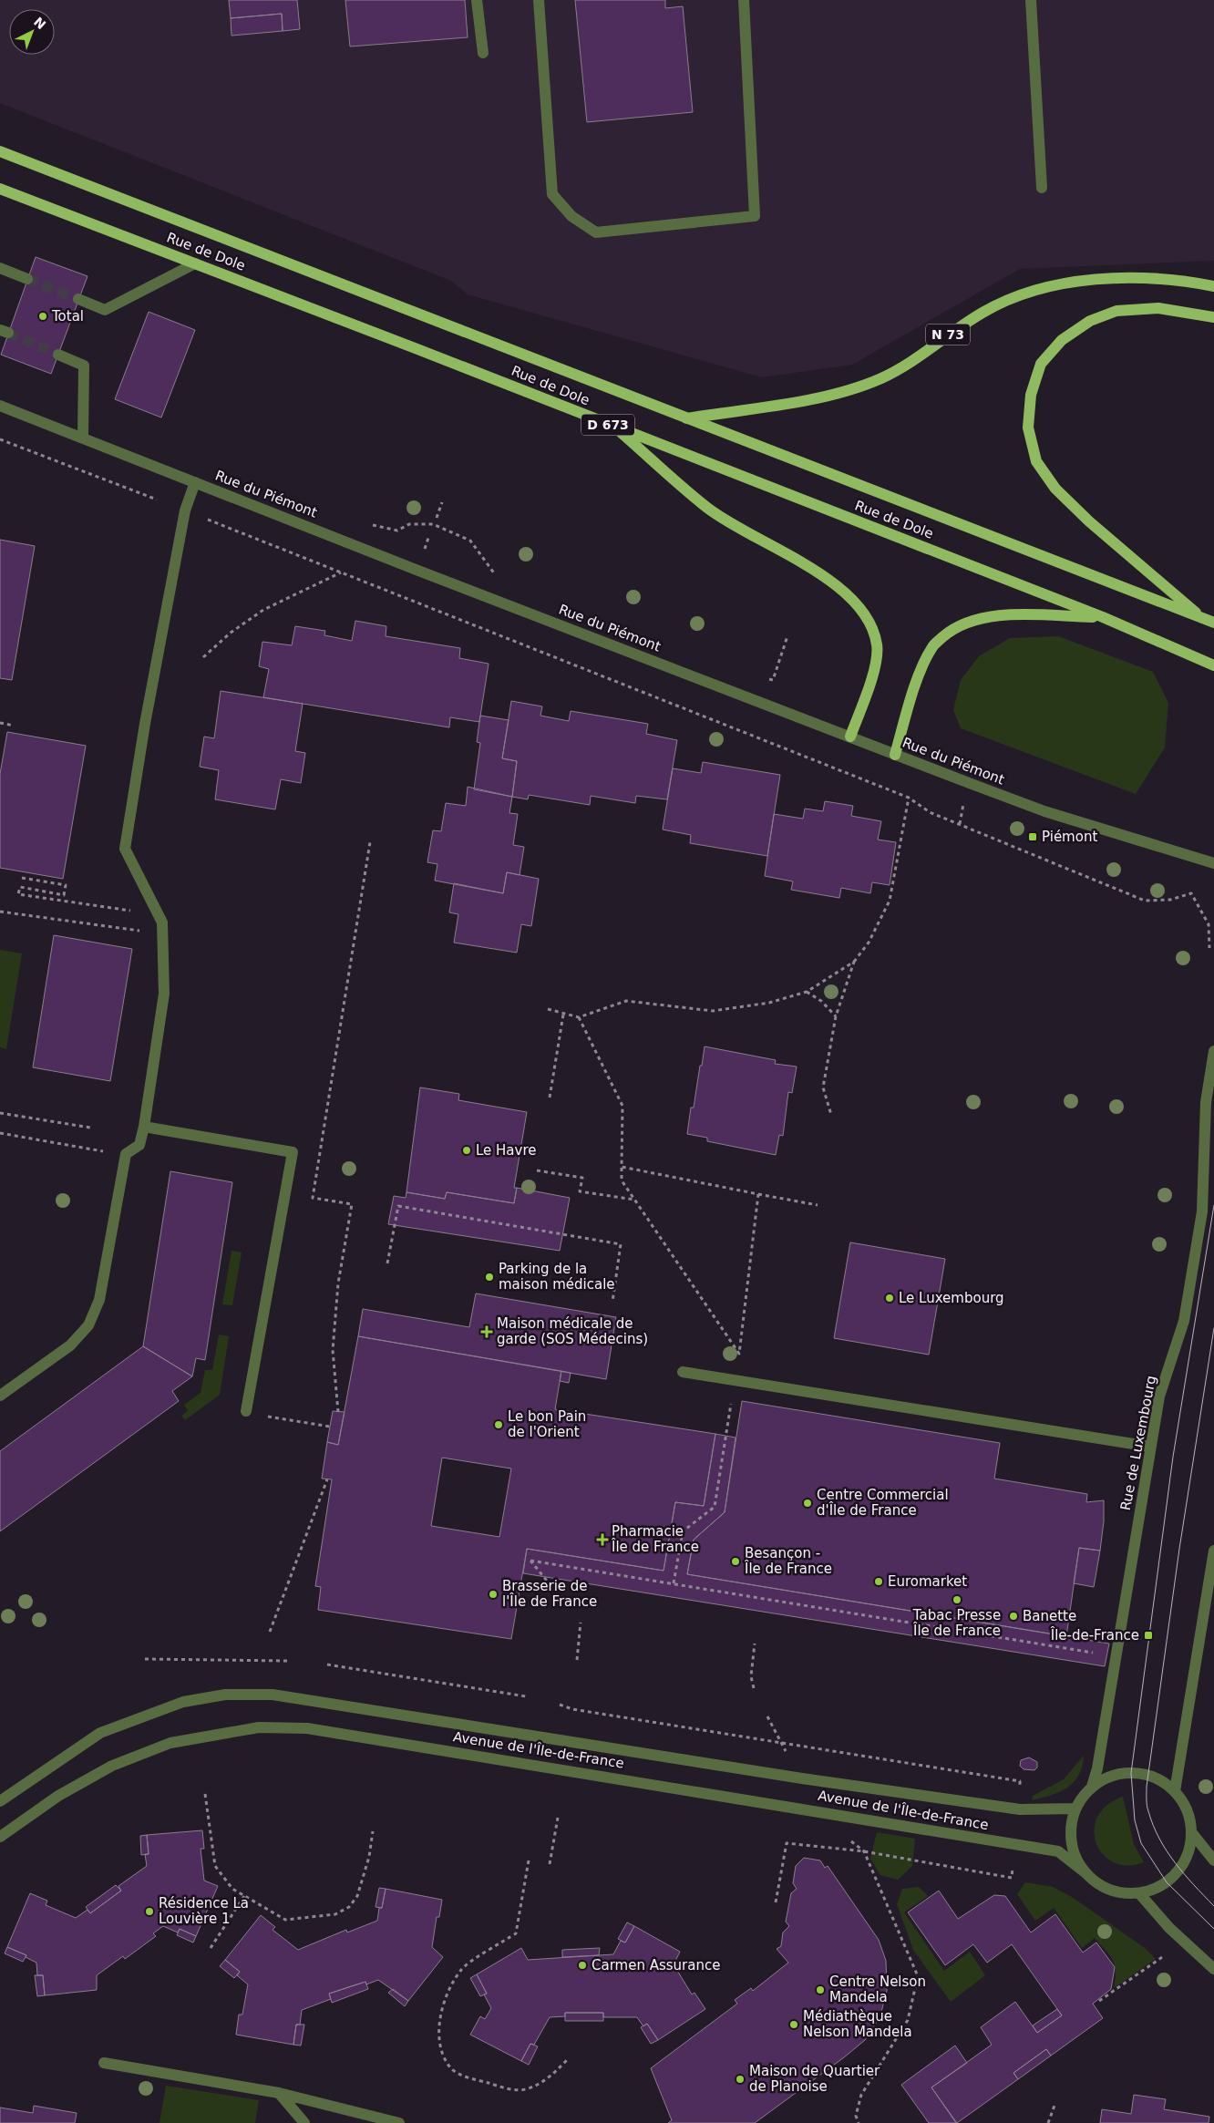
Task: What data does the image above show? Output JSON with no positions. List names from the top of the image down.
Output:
{
  "streets": {
    "main road": ["Rue de Dole", "N 73", "D 673"],
    "street": ["Rue du Piémont", "Rue de Luxembourg", "Avenue de l'Île-de-France"]
  },
  "crossings": [
    ["Rue de Dole", "N 73"],
    ["Rue de Luxembourg", "Avenue de l'Île-de-France"]
  ],
  "places": {
    "other": [
      "Total",
      "Le Havre",
      "Parking de la maison médicale",
      "Le Luxembourg",
      "Le bon Pain de l'Orient",
      "Centre Commercial d'Île de France",
      "Besançon - Île de France",
      "Euromarket",
      "Brasserie de l'Île de France",
      "Tabac Presse Île de France",
      "Banette",
      "Résidence La Louvière 1",
      "Carmen Assurance",
      "Centre Nelson Mandela",
      "Médiathèque Nelson Mandela",
      "Maison de Quartier de Planoise"
    ],
    "transit": ["Piémont", "Île-de-France"],
    "health": ["Maison médicale de garde (SOS Médecins)", "Pharmacie Île de France"]
  },
  "north": "top right"
}
